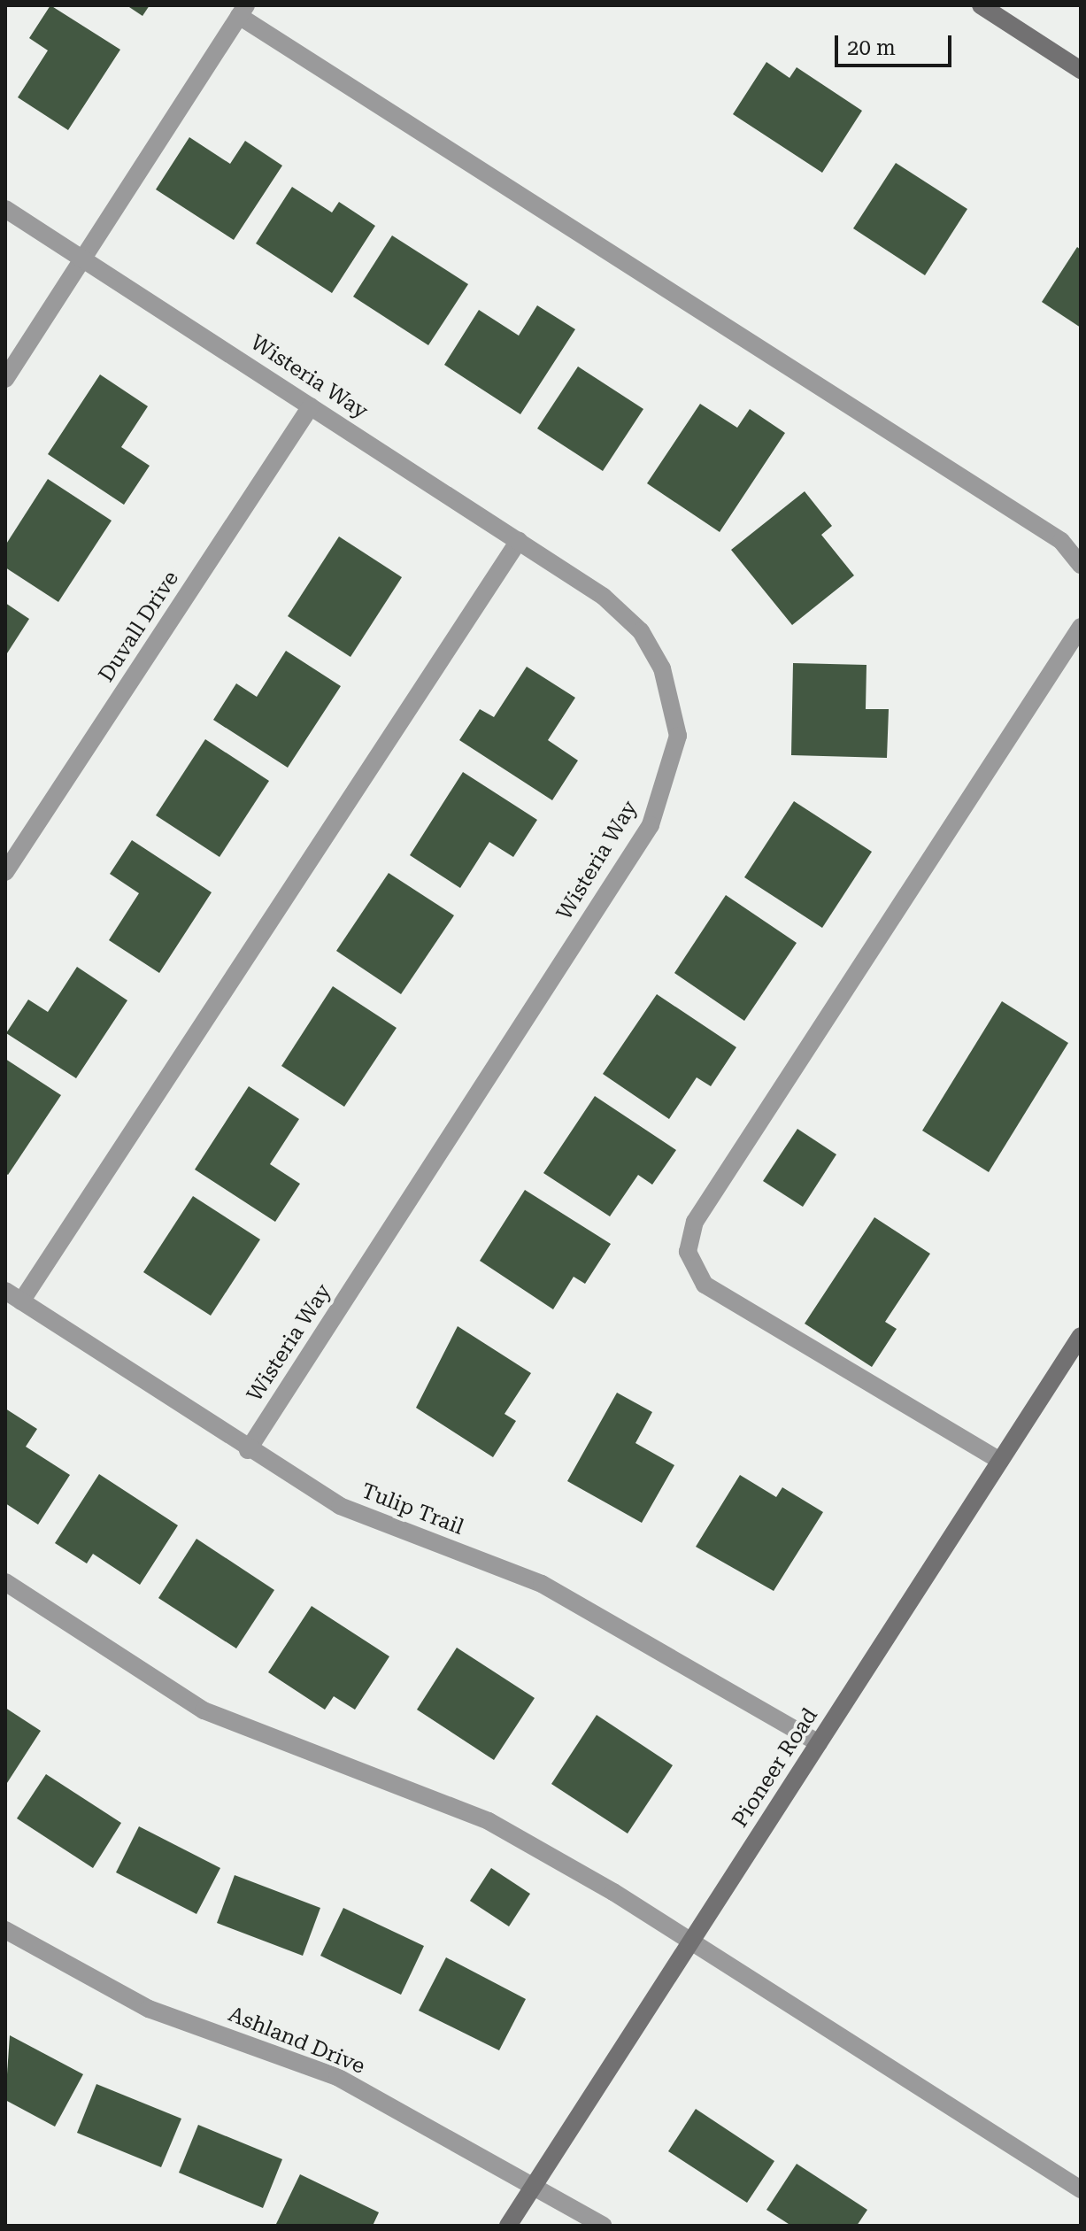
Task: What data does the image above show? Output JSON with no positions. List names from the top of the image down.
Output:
{
  "streets": {
    "main road": ["Pioneer Road"],
    "street": [
      "Wisteria Way",
      "Duvall Drive",
      "Tulip Trail",
      "Ashland Drive"
    ]
  },
  "crossings": [
    ["Wisteria Way", "Duvall Drive"],
    ["Wisteria Way", "Tulip Trail"],
    ["Tulip Trail", "Pioneer Road"],
    ["Pioneer Road", "Ashland Drive"]
  ],
  "scale_bar": "20 m"
}
